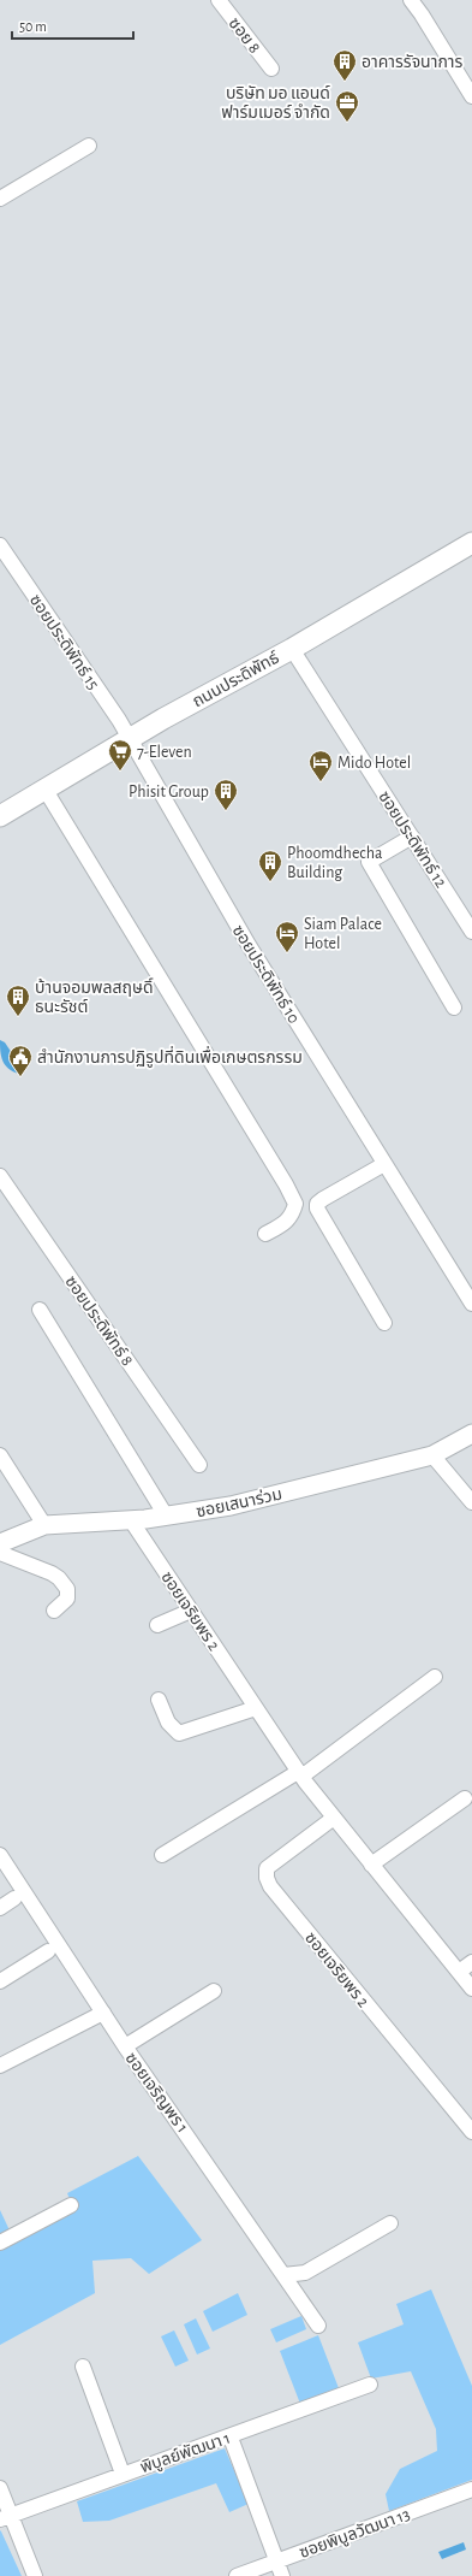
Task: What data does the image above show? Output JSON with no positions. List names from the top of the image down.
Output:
{
  "streets": {
    "main road": ["ถนนประดิพัทธ์"],
    "street": [
      "ซอย 8",
      "ซอยประดิพัทธ์ 15",
      "ซอยประดิพัทธ์ 12",
      "ซอยประดิพัทธ์ 10",
      "ซอยประดิพัทธ์ 8",
      "ซอยเสนาร่วม",
      "ซอยเจริยพร 2",
      "ซอยเจริญพร 1",
      "พิบูลย์พัฒนา 1",
      "ซอยพิบูลวัฒนา 13"
    ]
  },
  "crossings": [
    ["ซอยประดิพัทธ์ 15", "ถนนประดิพัทธ์"],
    ["ซอยประดิพัทธ์ 15", "ซอยประดิพัทธ์ 10"],
    ["ถนนประดิพัทธ์", "ซอยประดิพัทธ์ 12"],
    ["ถนนประดิพัทธ์", "ซอยประดิพัทธ์ 10"],
    ["ซอยเสนาร่วม", "ซอยเจริยพร 2"]
  ],
  "places": {
    "building": [
      "อาคารรัจนาการ",
      "Phisit Group",
      "Phoomdhecha Building",
      "บ้านจอมพลสฤษดิ์ ธนะรัชต์"
    ],
    "office": ["บริษัท มอ แอนด์ ฟาร์มเมอร์ จำกัด"],
    "supermarket": ["7-Eleven"],
    "hotel": ["Mido Hotel", "Siam Palace Hotel"],
    "public building": ["สำนักงานการปฏิรูปที่ดินเพื่อเกษตรกรรม"]
  },
  "scale_bar": "50 m"
}
